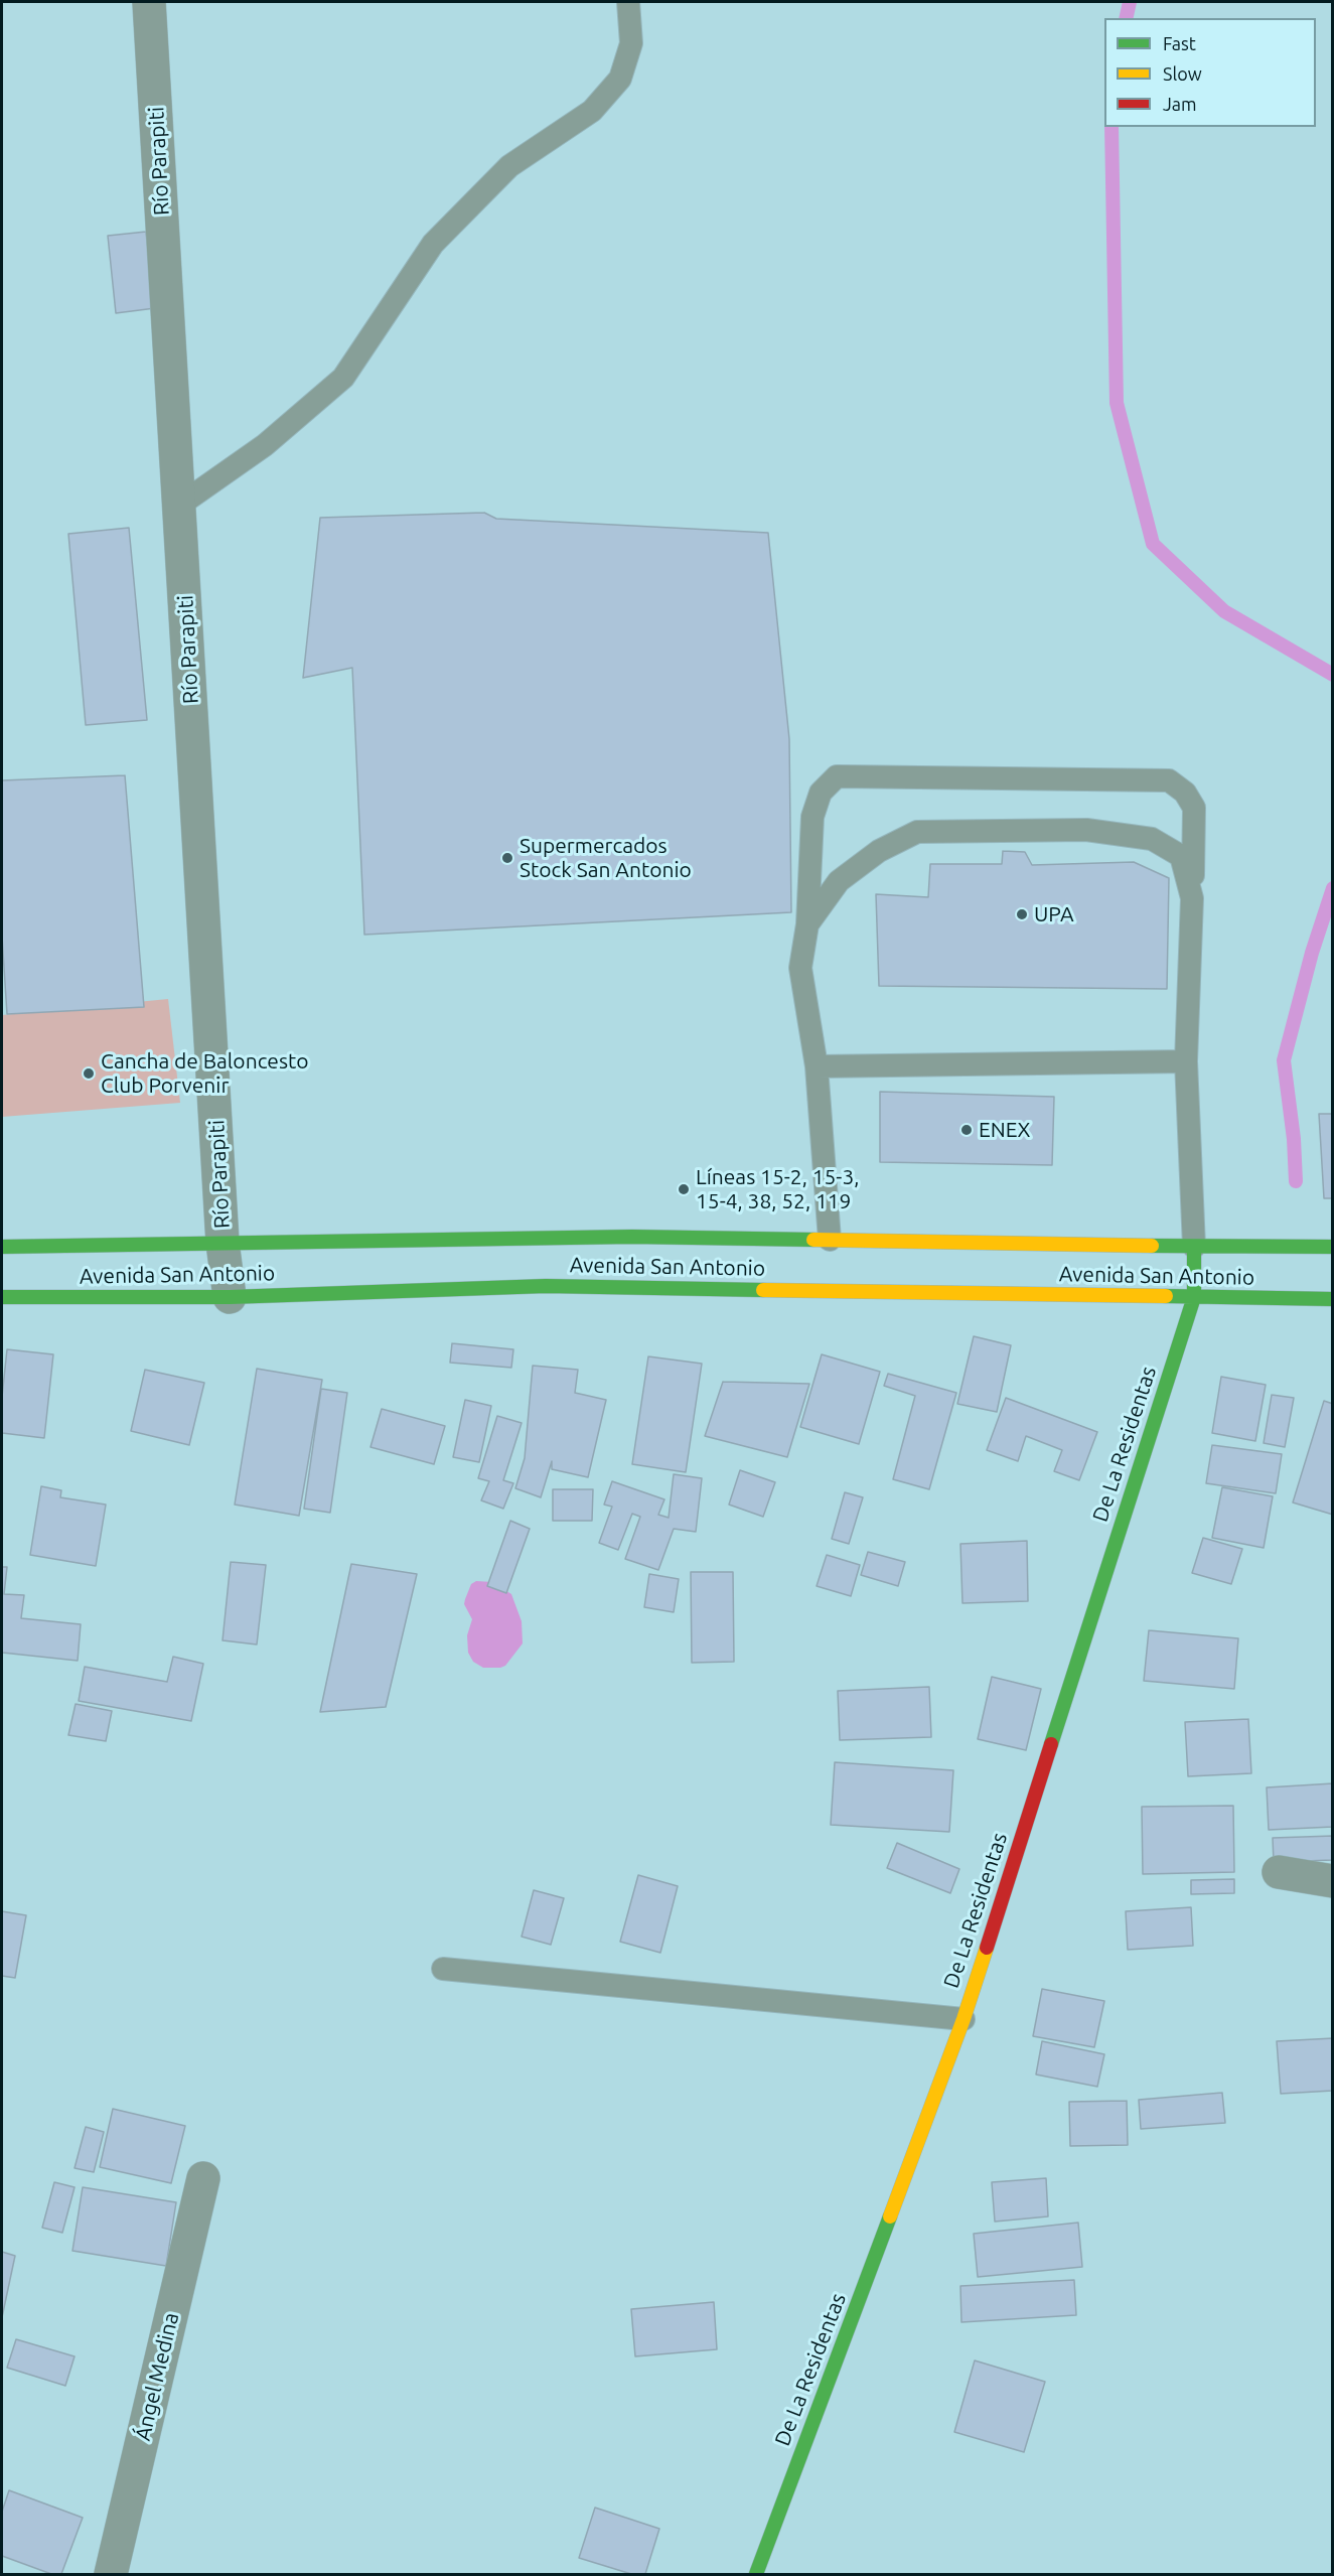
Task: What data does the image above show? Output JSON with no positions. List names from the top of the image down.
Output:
{
  "streets": {
    "main road": ["Avenida San Antonio", "De La Residentas"],
    "street": ["Río Parapiti", "Ángel Medina"]
  },
  "crossings": [
    ["Río Parapiti", "Avenida San Antonio"],
    ["Avenida San Antonio", "De La Residentas"]
  ],
  "places": [
    "Supermercados Stock San Antonio",
    "UPA",
    "Cancha de Baloncesto Club Porvenir",
    "ENEX",
    "Líneas 15-2, 15-3, 15-4, 38, 52, 119"
  ],
  "legend": ["Fast", "Slow", "Jam"]
}
